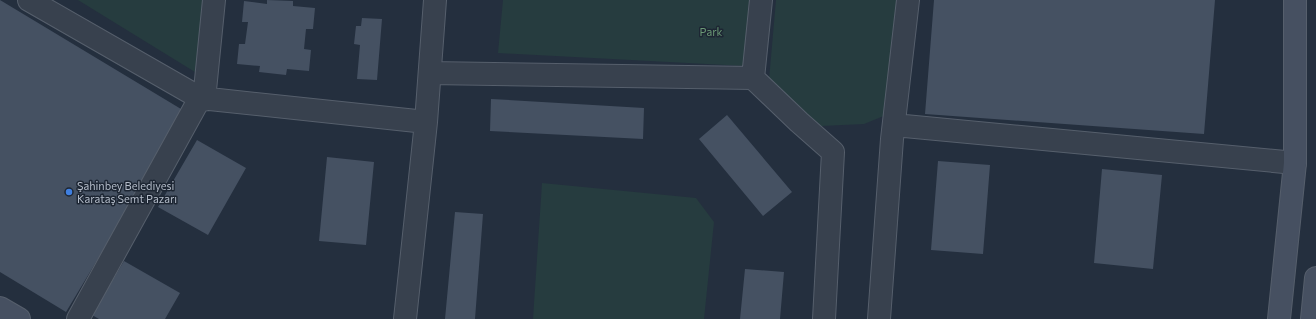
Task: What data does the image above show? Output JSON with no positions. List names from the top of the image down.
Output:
{
  "parks": ["Park"],
  "places": ["Şahinbey Belediyesi Karataş Semt Pazarı"]
}
